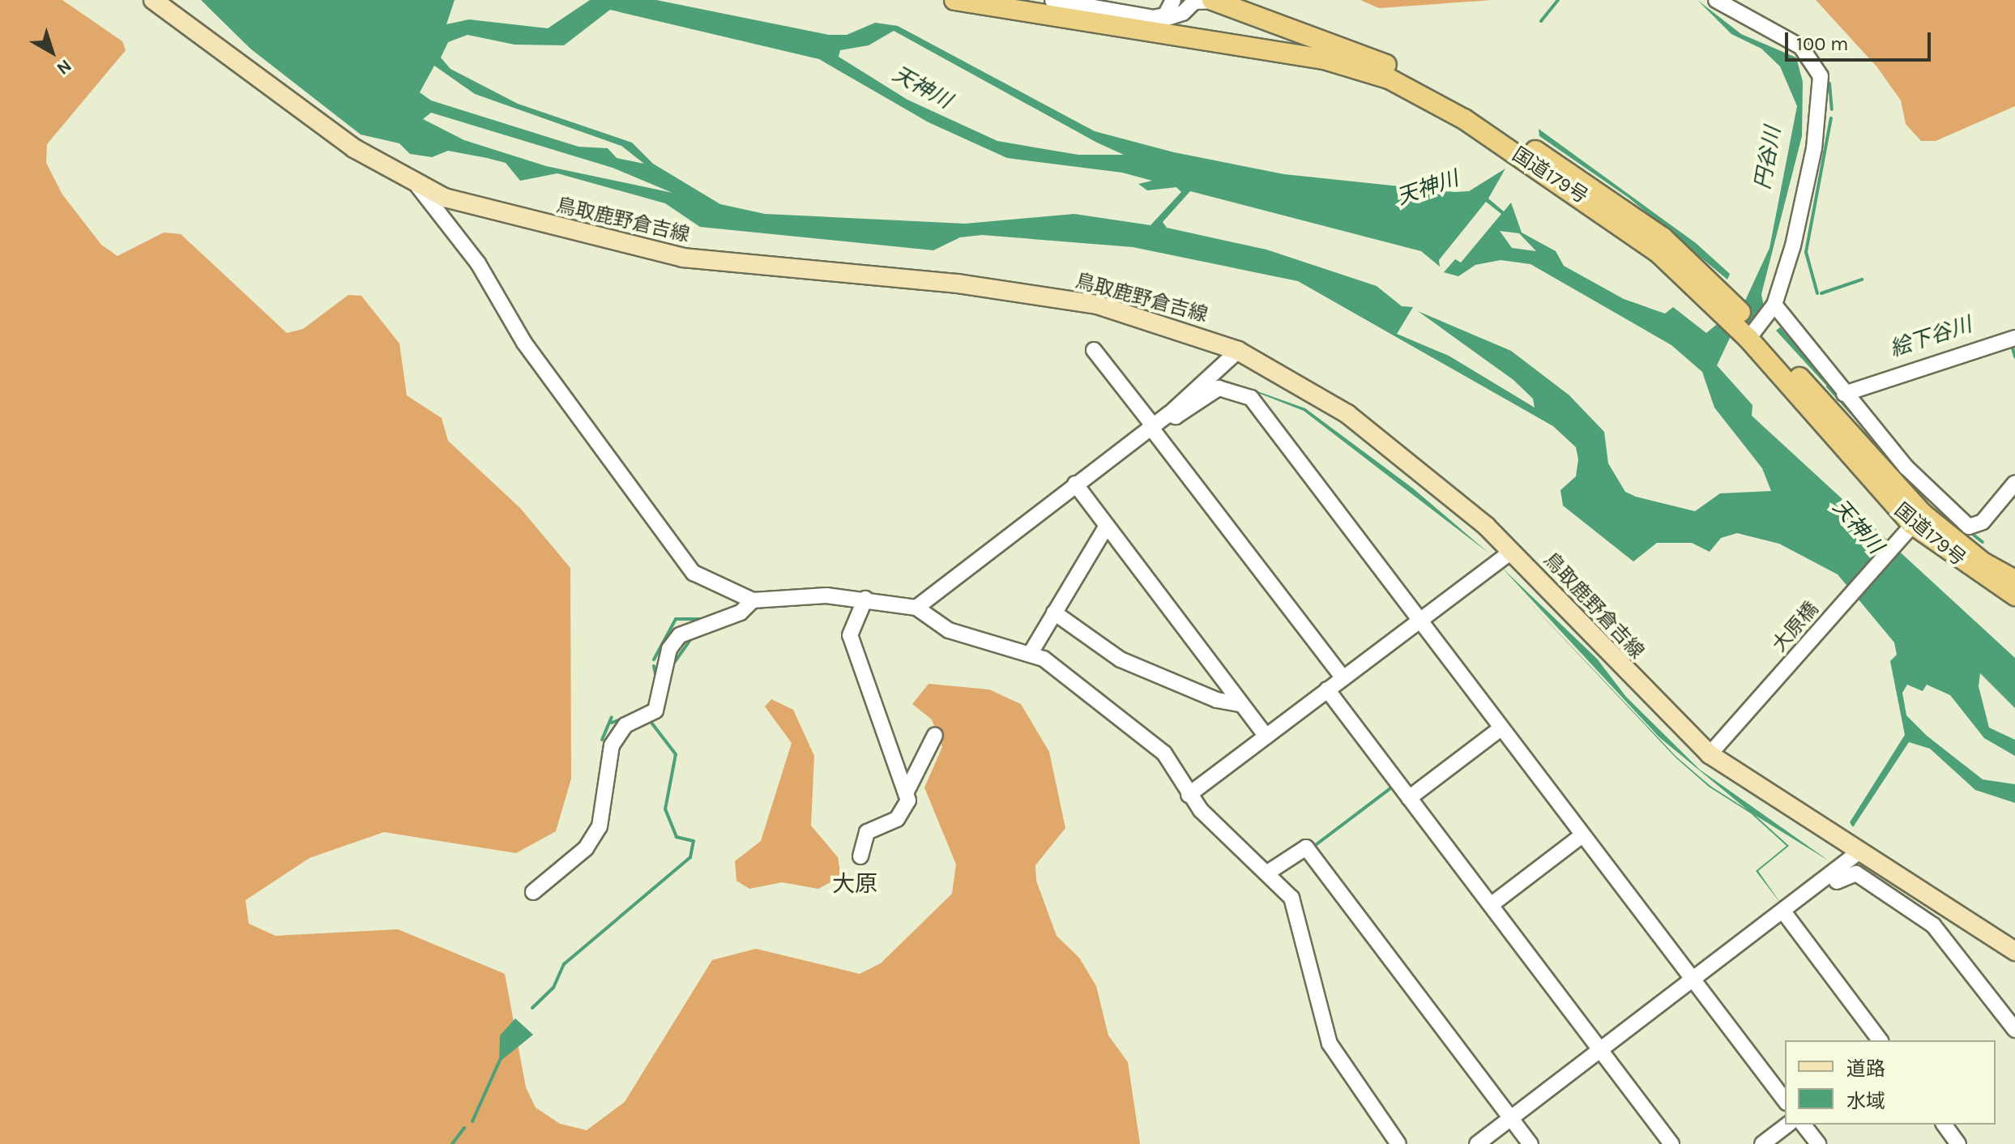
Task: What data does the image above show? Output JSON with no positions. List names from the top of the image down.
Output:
{
  "streets": {
    "highway": ["国道179号"],
    "main road": ["鳥取鹿野倉吉線"],
    "street": ["大原橋"]
  },
  "crossings": [
    ["国道179号", "大原橋"],
    ["鳥取鹿野倉吉線", "大原橋"]
  ],
  "districts": ["大原"],
  "water": ["天神川", "円谷川", "絵下谷川"],
  "legend": ["道路", "水域"],
  "scale_bar": "100 m",
  "north": "bottom right"
}
